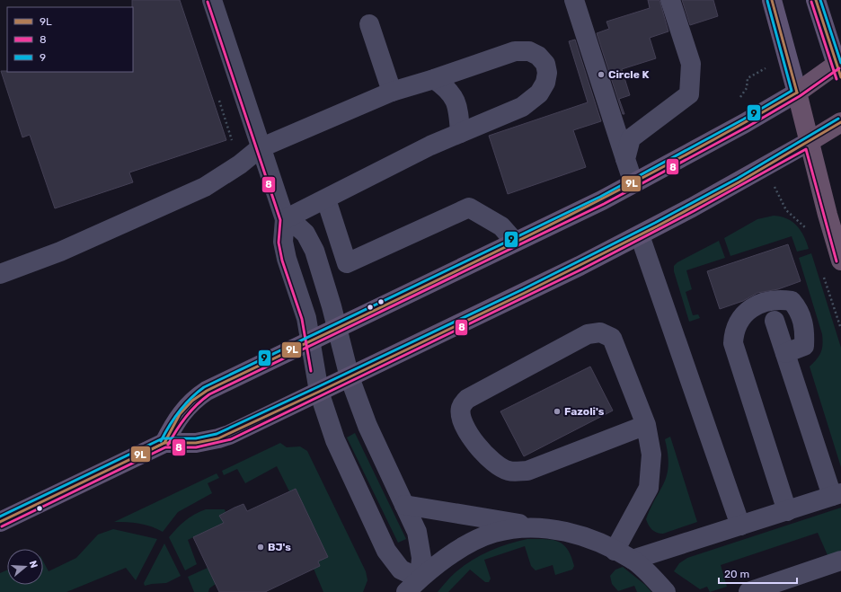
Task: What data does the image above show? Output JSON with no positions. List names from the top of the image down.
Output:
{
  "places": ["Circle K", "Fazoli's", "BJ's"],
  "lines": ["transit line 9L", "transit line 9", "transit line 8"],
  "legend": ["9L", "8", "9"],
  "scale_bar": "20 m",
  "north": "right"
}
